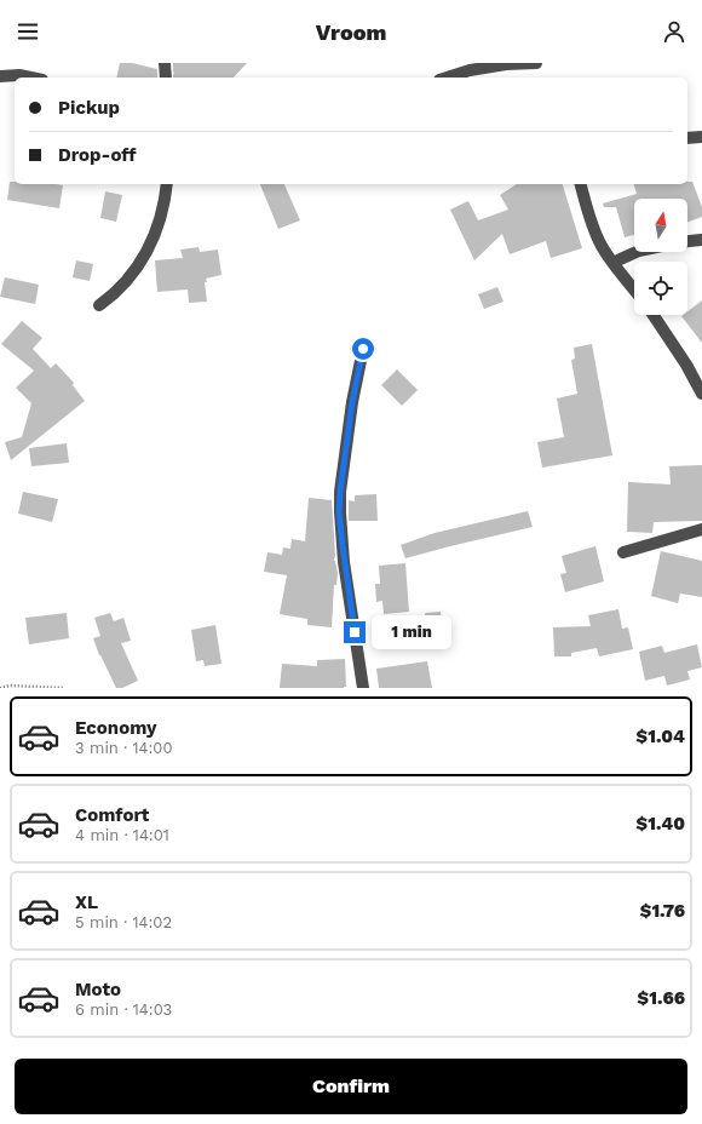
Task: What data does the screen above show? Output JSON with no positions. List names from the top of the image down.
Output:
{
  "north": "top",
  "page": {
    "header": "Vroom",
    "banner": ["Pickup", "Drop-off"],
    "bubble": "1 min",
    "list": [
      {
        "name": "Economy",
        "note": "3 min · 14:00",
        "value": "$1.04"
      },
      {
        "name": "Comfort",
        "note": "4 min · 14:01",
        "value": "$1.40"
      },
      {
        "name": "XL",
        "note": "5 min · 14:02",
        "value": "$1.76"
      },
      {
        "name": "Moto",
        "note": "6 min · 14:03",
        "value": "$1.66"
      }
    ],
    "buttons": "Confirm"
  }
}
